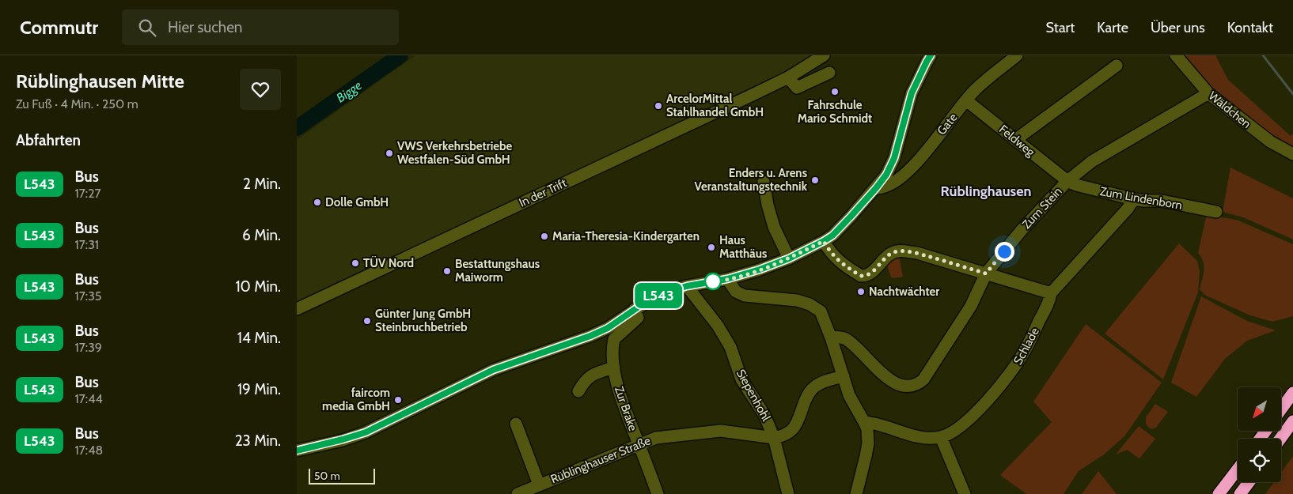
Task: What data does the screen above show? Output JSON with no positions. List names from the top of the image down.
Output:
{
  "streets": {
    "street": [
      "Wäldchen",
      "Gate",
      "Feldweg",
      "In der Trift",
      "Zum Lindenborn",
      "Zum Stein",
      "Schlade",
      "Siepenhohl",
      "Zur Brake",
      "Rüblinghauser Straße"
    ]
  },
  "crossings": [
    ["Wäldchen", "Zum Stein"],
    ["Gate", "Feldweg"],
    ["Feldweg", "Zum Lindenborn"],
    ["Feldweg", "Zum Stein"],
    ["Zum Lindenborn", "Zum Stein"],
    ["Zum Lindenborn", "Schlade"],
    ["Siepenhohl", "Rüblinghauser Straße"],
    ["Zur Brake", "Rüblinghauser Straße"]
  ],
  "districts": ["Rüblinghausen"],
  "water": ["Bigge"],
  "places": [
    "Fahrschule Mario Schmidt",
    "ArcelorMittal Stahlhandel GmbH",
    "VWS Verkehrsbetriebe Westfalen-Süd GmbH",
    "Enders u. Arens Veranstaltungstechnik",
    "Dolle GmbH",
    "Maria-Theresia-Kindergarten",
    "Haus Matthäus",
    "TÜV Nord",
    "Bestattungshaus Maiworm",
    "Nachtwächter",
    "Günter Jung GmbH Steinbruchbetrieb",
    "faircom media GmbH"
  ],
  "lines": ["bus line L543"],
  "scale_bar": "50 m",
  "north": "bottom left",
  "page": {
    "header": "Commutr",
    "search": "Hier suchen",
    "nav": [
      "Start",
      "Karte",
      "Über uns",
      "Kontakt"
    ],
    "heading": [
      ["Rüblinghausen Mitte", "Zu Fuß · 4 Min. · 250 m"],
      "Abfahrten"
    ],
    "on_map": "L543",
    "list": [
      {
        "mark": "L543",
        "name": "Bus",
        "note": "17:27",
        "value": "2 Min."
      },
      {
        "mark": "L543",
        "name": "Bus",
        "note": "17:31",
        "value": "6 Min."
      },
      {
        "mark": "L543",
        "name": "Bus",
        "note": "17:35",
        "value": "10 Min."
      },
      {
        "mark": "L543",
        "name": "Bus",
        "note": "17:39",
        "value": "14 Min."
      },
      {
        "mark": "L543",
        "name": "Bus",
        "note": "17:44",
        "value": "19 Min."
      },
      {
        "mark": "L543",
        "name": "Bus",
        "note": "17:48",
        "value": "23 Min."
      }
    ],
    "scale": "50 m"
  }
}
